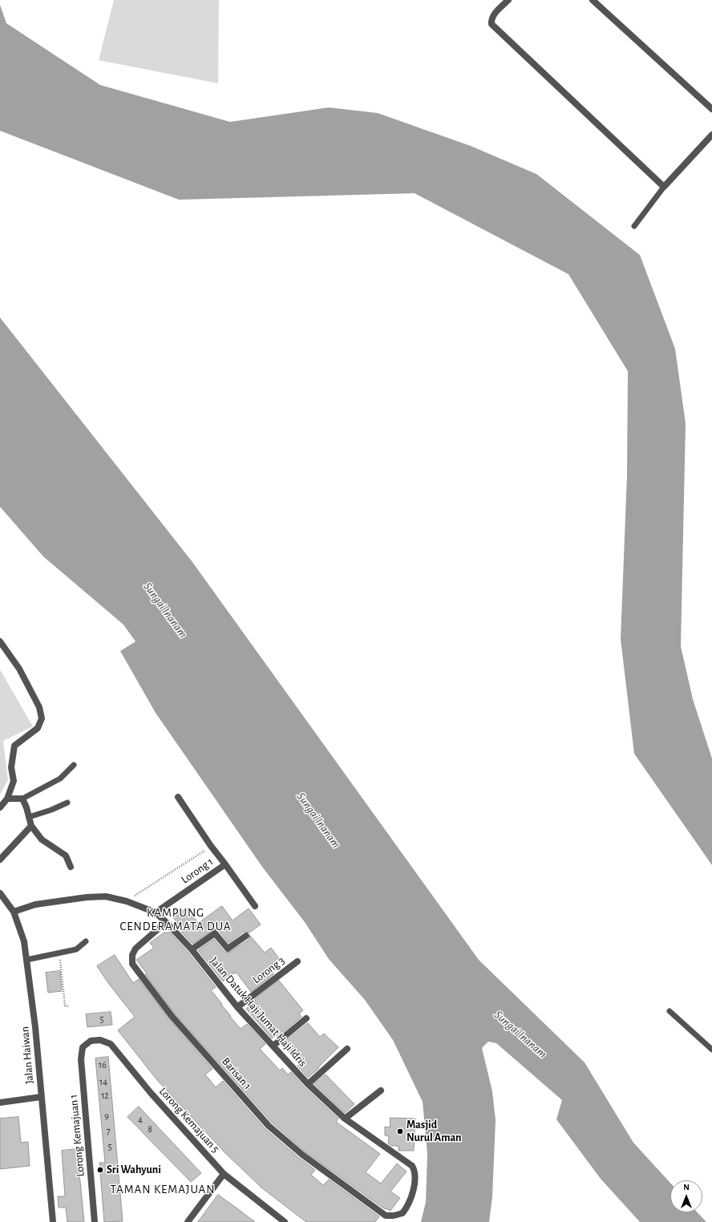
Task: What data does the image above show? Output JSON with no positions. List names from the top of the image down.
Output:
{
  "streets": {
    "street": [
      "Lorong 1",
      "Lorong 3",
      "Jalan Datuk Haji Jumat Haji Idris",
      "Jalan Haiwan",
      "Barisan 1",
      "Lorong Kemajuan 5",
      "Lorong Kemajuan 1"
    ]
  },
  "crossings": [
    ["Lorong 1", "Jalan Datuk Haji Jumat Haji Idris"],
    ["Lorong 3", "Jalan Datuk Haji Jumat Haji Idris"],
    ["Jalan Datuk Haji Jumat Haji Idris", "Jalan Haiwan"],
    ["Jalan Datuk Haji Jumat Haji Idris", "Barisan 1"],
    ["Lorong Kemajuan 5", "Lorong Kemajuan 1"]
  ],
  "districts": ["KAMPUNG CENDERAMATA DUA", "TAMAN KEMAJUAN"],
  "water": ["Sungai Inanam"],
  "places": ["Masjid Nurul Aman", "Sri Wahyuni"],
  "house_numbers": [
    "5",
    "16",
    "14",
    "12",
    "9",
    "4",
    "8",
    "7",
    "5"
  ],
  "north": "top"
}
